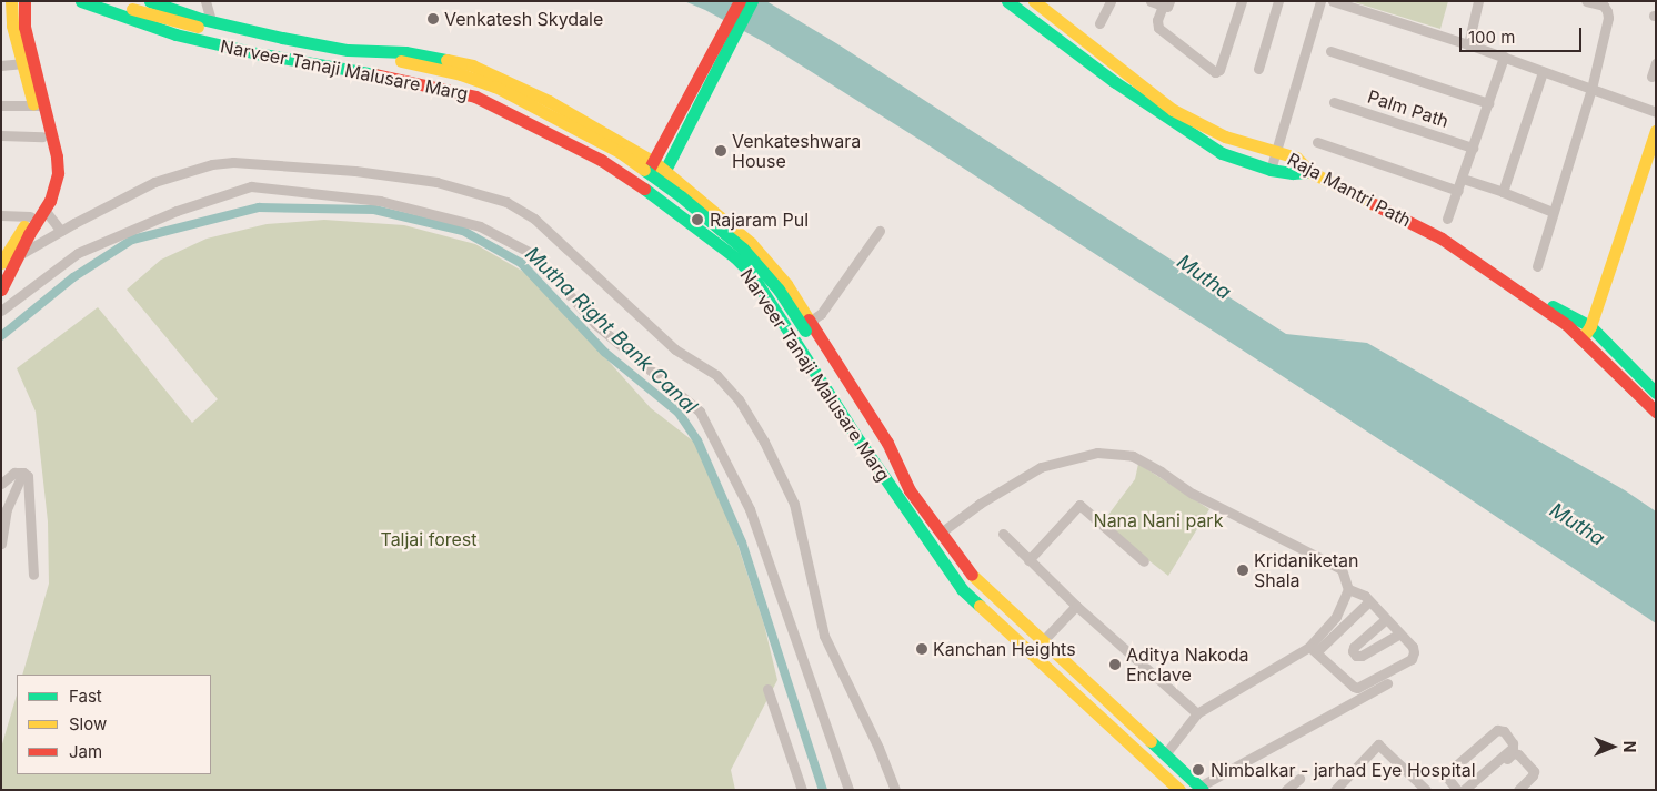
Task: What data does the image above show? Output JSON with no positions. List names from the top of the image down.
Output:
{
  "streets": {
    "main road": ["Narveer Tanaji Malusare Marg", "Raja Mantri Path"],
    "street": ["Palm Path"]
  },
  "water": ["Mutha", "Mutha Right Bank Canal"],
  "parks": ["Nana Nani park", "Taljai forest"],
  "places": [
    "Venkatesh Skydale",
    "Venkateshwara House",
    "Rajaram Pul",
    "Kridaniketan Shala",
    "Kanchan Heights",
    "Aditya Nakoda Enclave",
    "Nimbalkar - jarhad Eye Hospital"
  ],
  "legend": ["Fast", "Slow", "Jam"],
  "scale_bar": "100 m",
  "north": "right"
}
